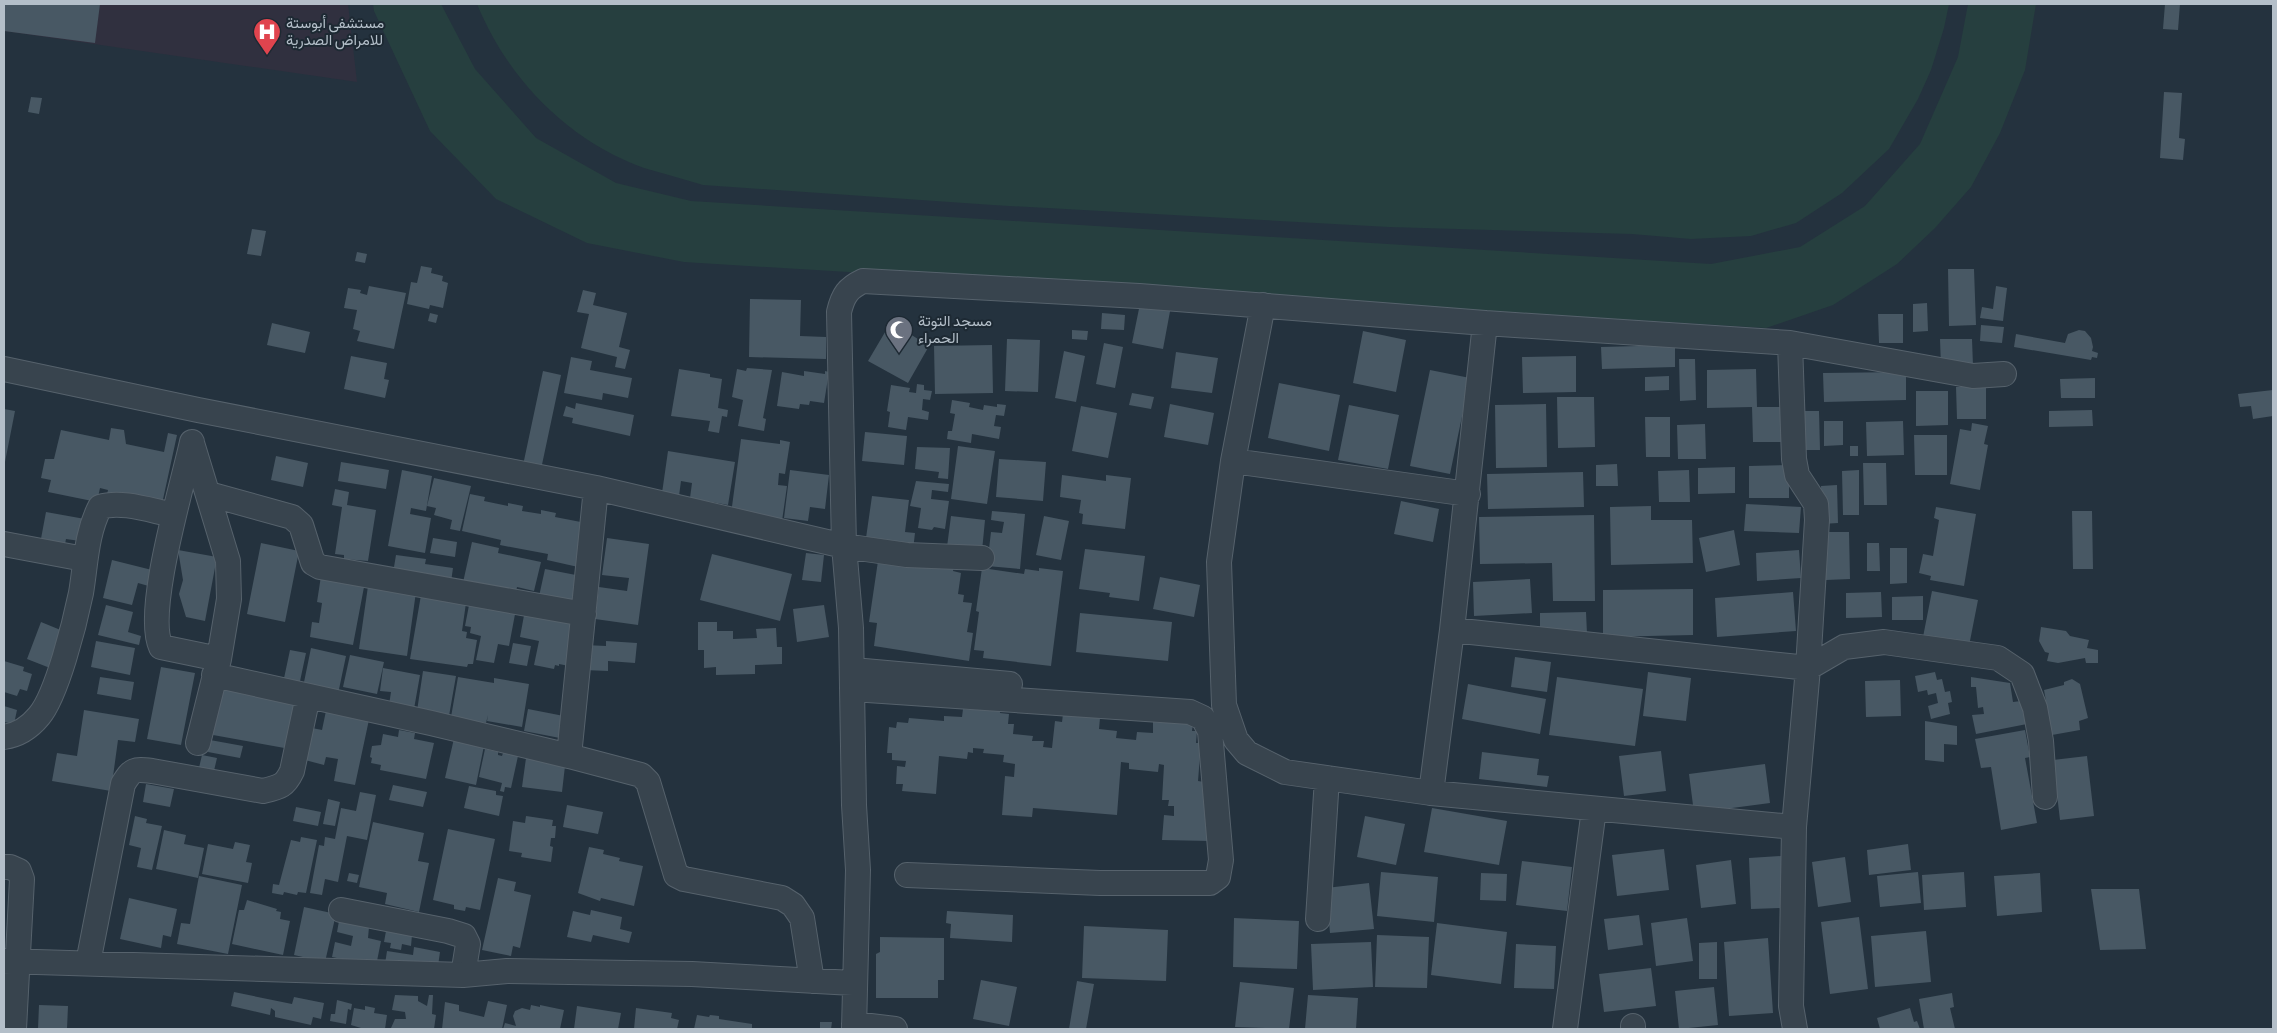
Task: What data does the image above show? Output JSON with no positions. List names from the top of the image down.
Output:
{
  "places": {
    "hospital": ["مستشفى أبوستة للامراض الصدرية"],
    "mosque": ["مسجد التوتة الحمراء"]
  }
}
